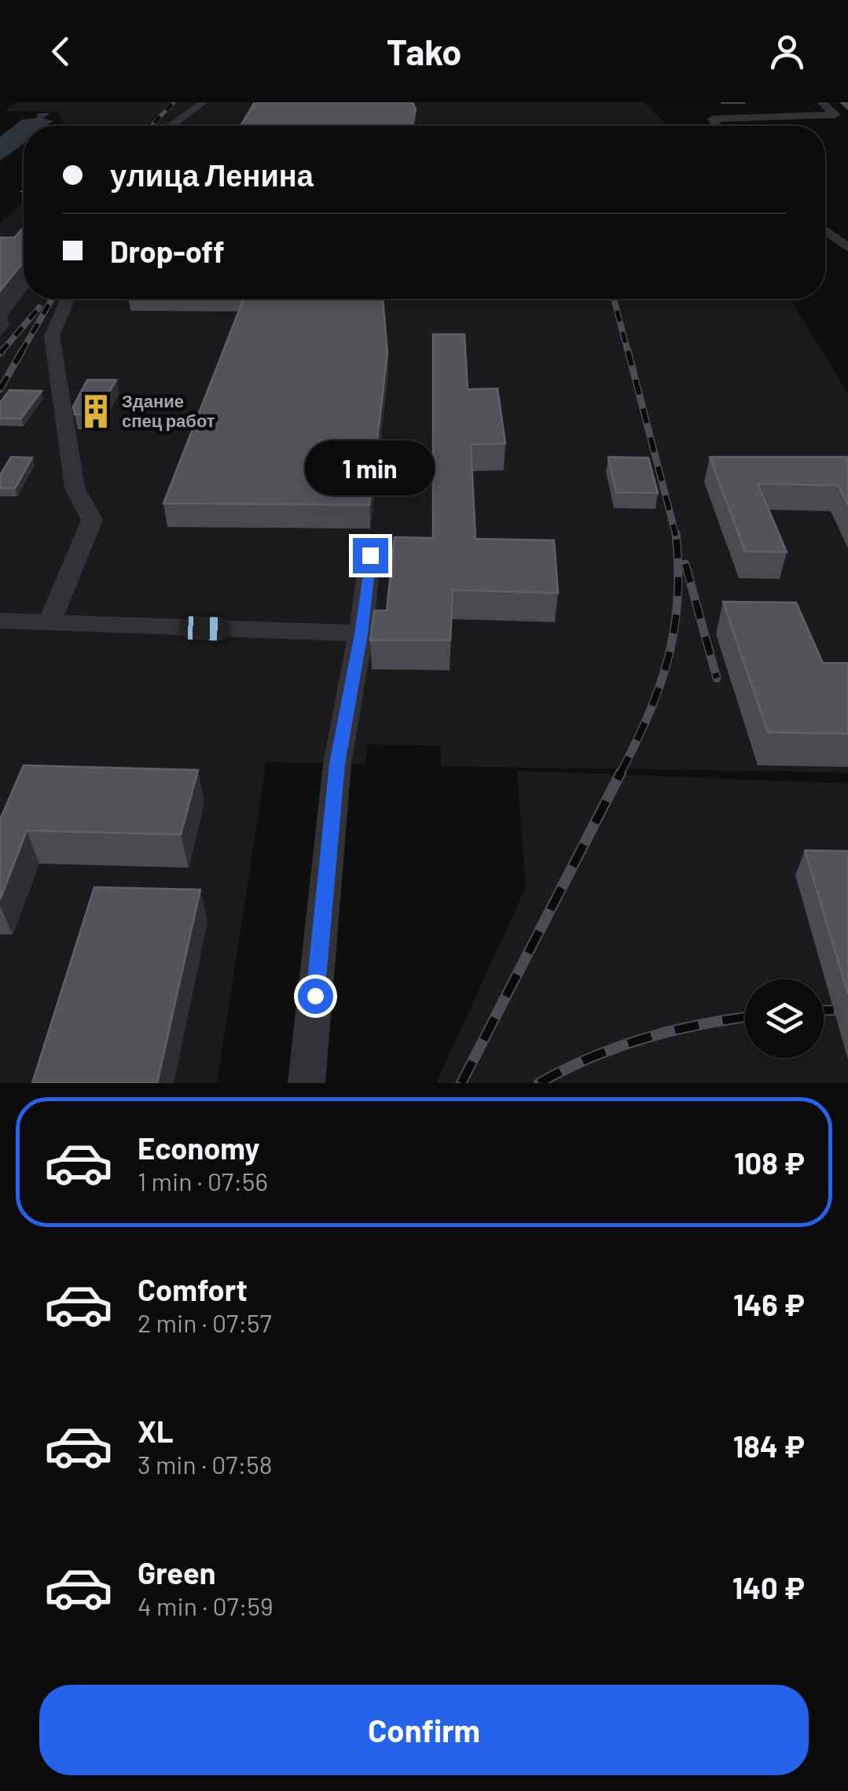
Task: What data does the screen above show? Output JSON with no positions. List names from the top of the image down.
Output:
{
  "places": {
    "building": ["Здание спец работ"]
  },
  "page": {
    "header": "Tako",
    "banner": ["улица Ленина", "Drop-off"],
    "bubble": "1 min",
    "list": [
      {
        "name": "Economy",
        "note": "1 min · 07:56",
        "value": "108 ₽"
      },
      {
        "name": "Comfort",
        "note": "2 min · 07:57",
        "value": "146 ₽"
      },
      {
        "name": "XL",
        "note": "3 min · 07:58",
        "value": "184 ₽"
      },
      {
        "name": "Green",
        "note": "4 min · 07:59",
        "value": "140 ₽"
      }
    ],
    "buttons": "Confirm"
  }
}
